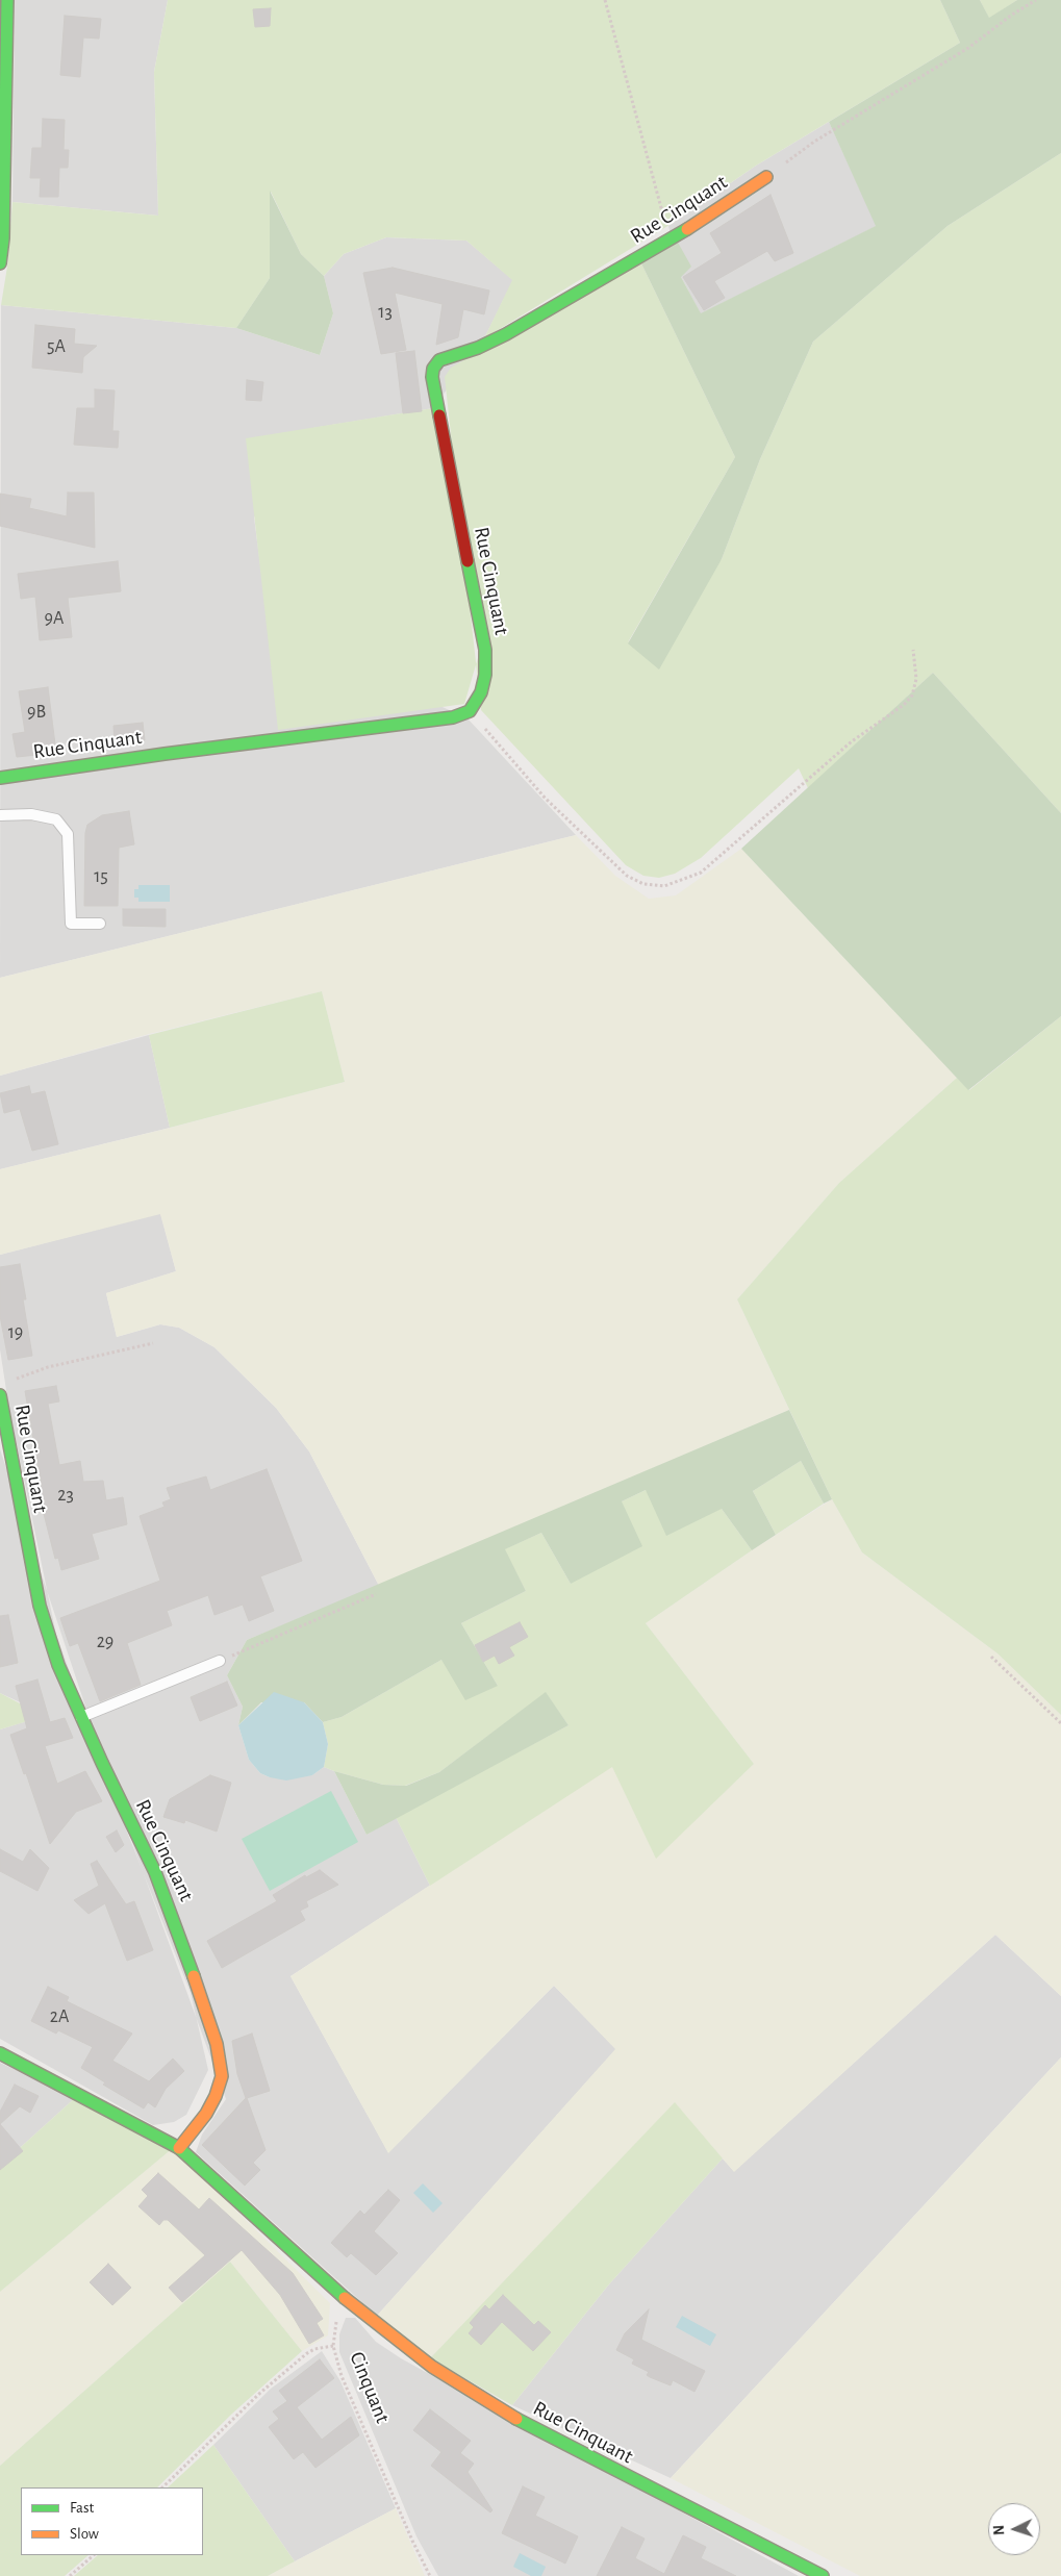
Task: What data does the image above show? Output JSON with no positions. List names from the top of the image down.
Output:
{
  "streets": {
    "street": ["Rue Cinquant"],
    "path": ["Cinquant"]
  },
  "crossings": [
    ["Rue Cinquant", "Cinquant"]
  ],
  "house_numbers": [
    "13",
    "5A",
    "9A",
    "9B",
    "15",
    "19",
    "23",
    "29",
    "2A"
  ],
  "legend": ["Fast", "Slow"],
  "north": "left"
}
